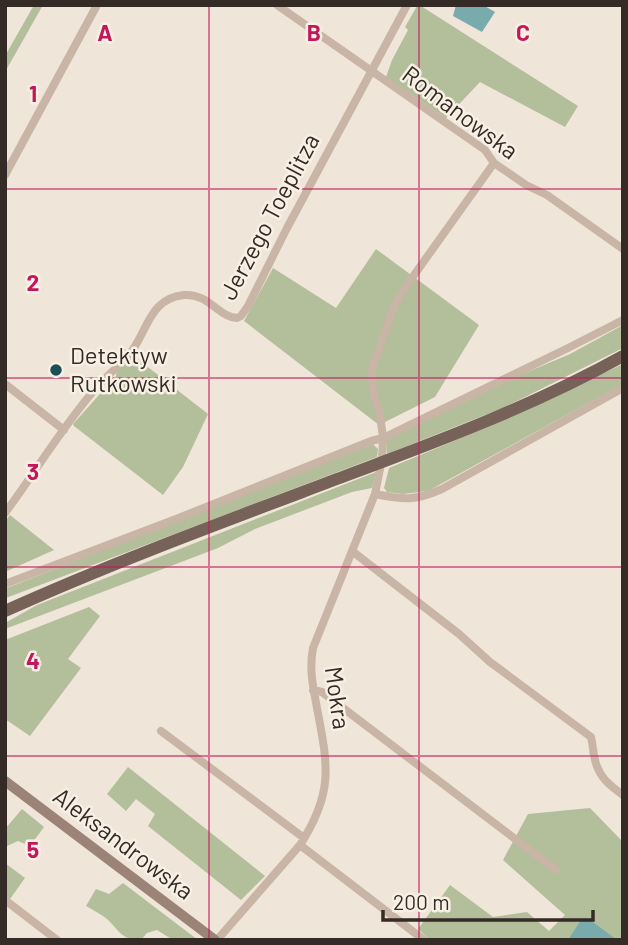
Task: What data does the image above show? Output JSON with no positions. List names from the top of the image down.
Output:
{
  "streets": {
    "main road": ["Aleksandrowska"],
    "street": ["Romanowska", "Jerzego Toeplitza", "Mokra"]
  },
  "crossings": [
    ["Romanowska", "Jerzego Toeplitza"],
    ["Romanowska", "Mokra"],
    ["Mokra", "Aleksandrowska"]
  ],
  "places": ["Detektyw Rutkowski"],
  "scale_bar": "200 m",
  "grid": {
    "columns": ["A", "B", "C"],
    "rows": [
      "1",
      "2",
      "3",
      "4",
      "5"
    ]
  }
}
